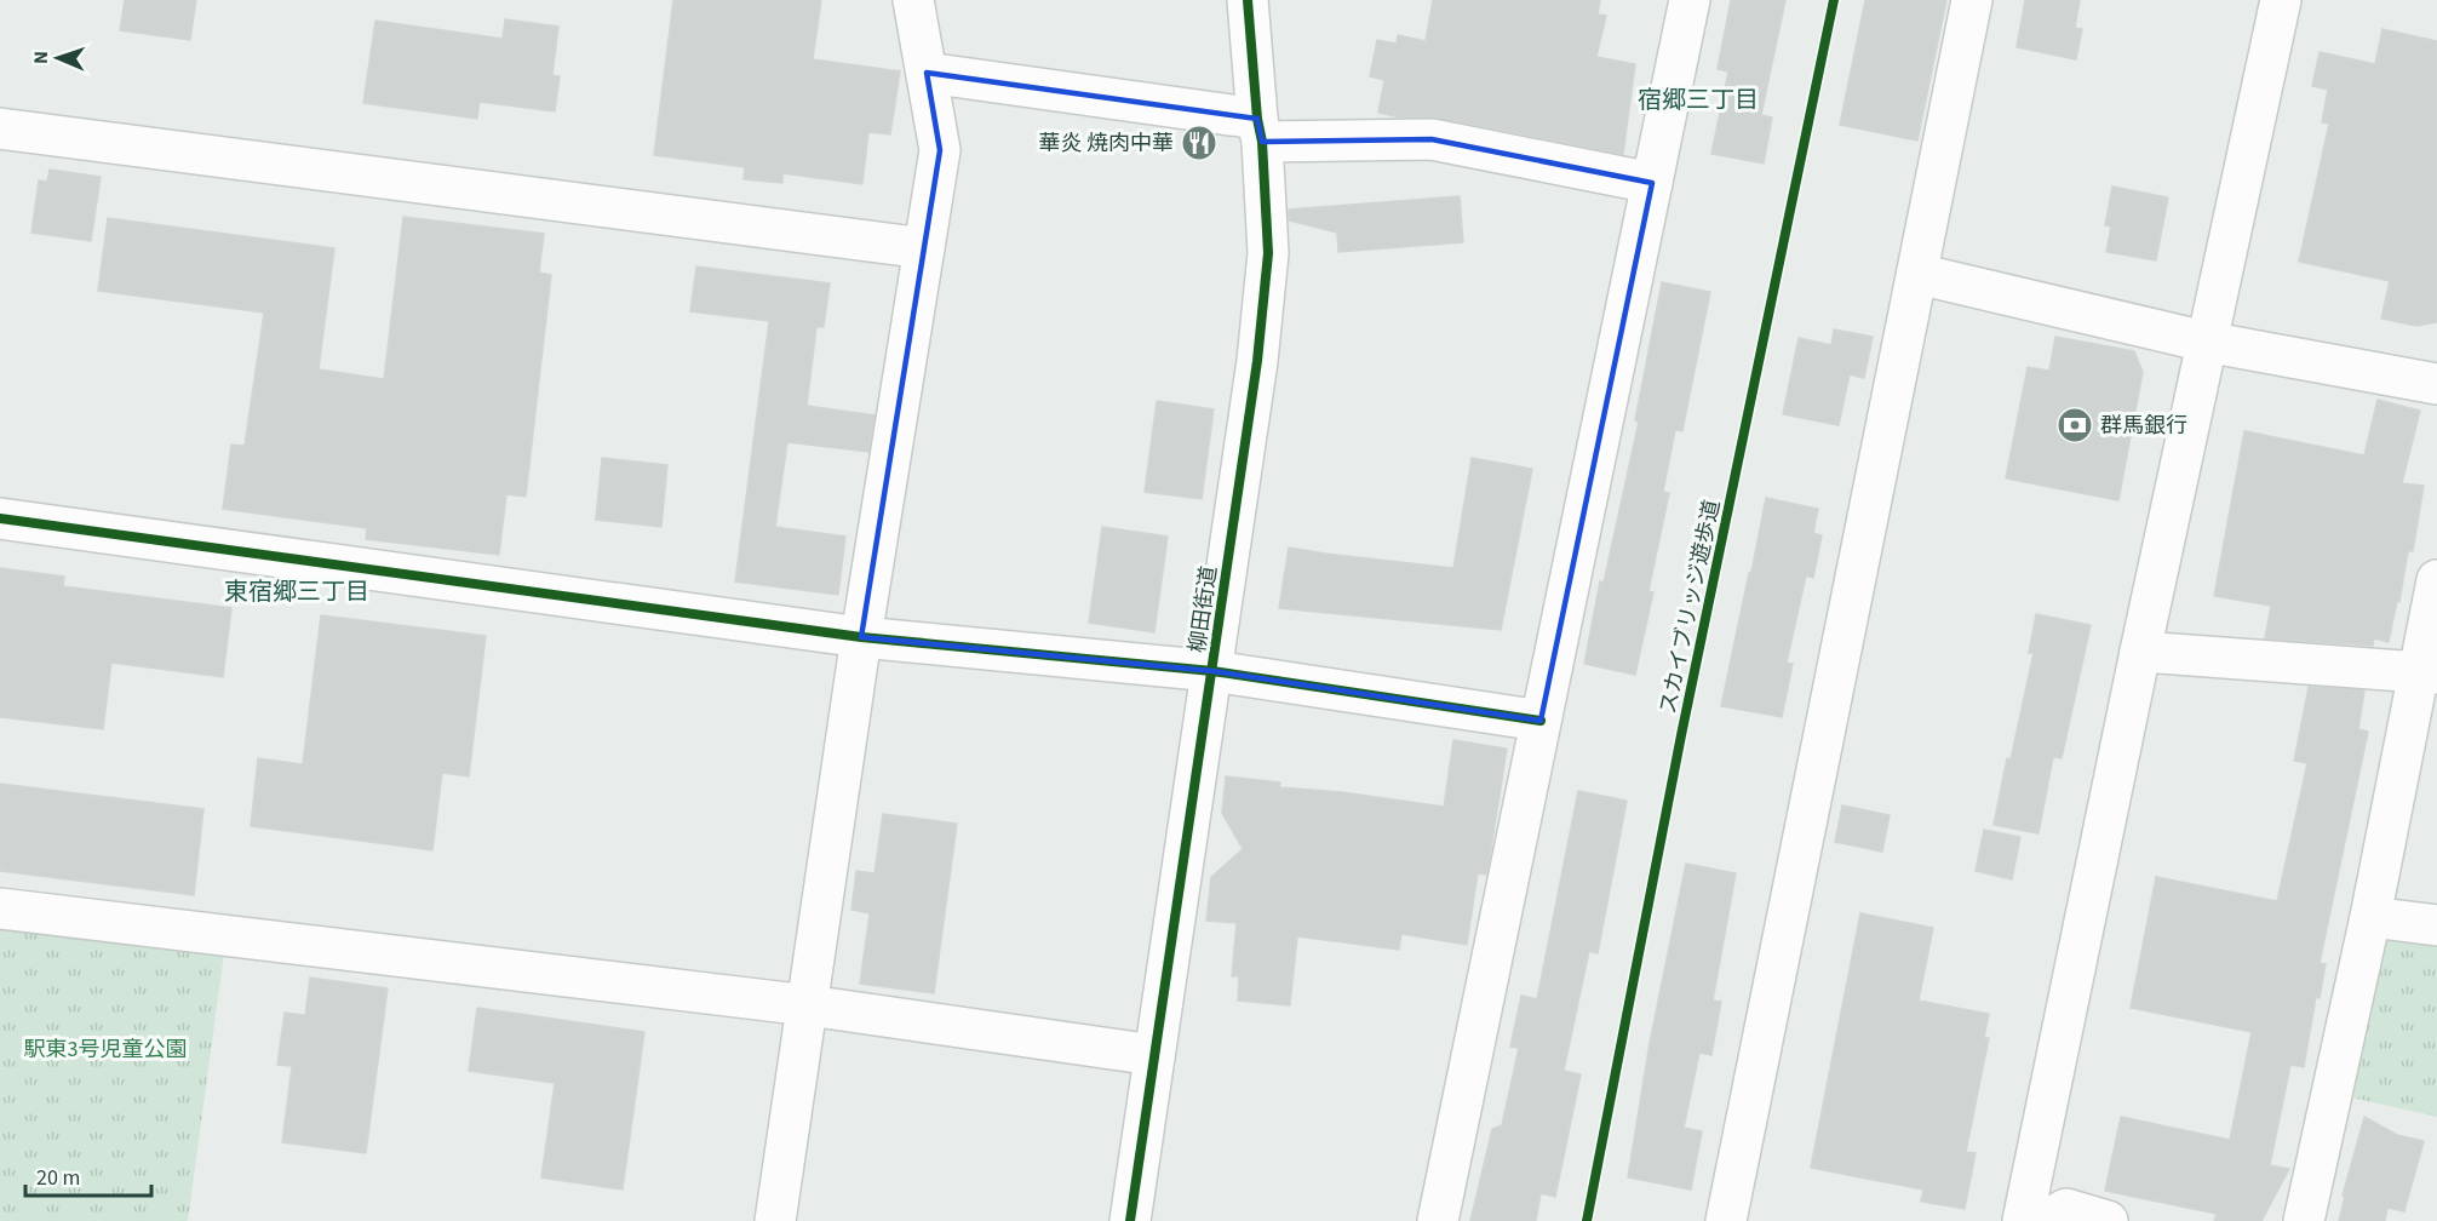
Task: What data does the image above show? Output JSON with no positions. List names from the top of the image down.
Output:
{
  "streets": {
    "street": ["柳田街道"],
    "cycle path": ["スカイブリッジ遊歩道"]
  },
  "districts": ["宿郷三丁目", "東宿郷三丁目"],
  "parks": ["駅東3号児童公園"],
  "places": {
    "restaurant": ["華炎 焼肉中華"],
    "bank": ["群馬銀行"]
  },
  "scale_bar": "20 m",
  "north": "left"
}
